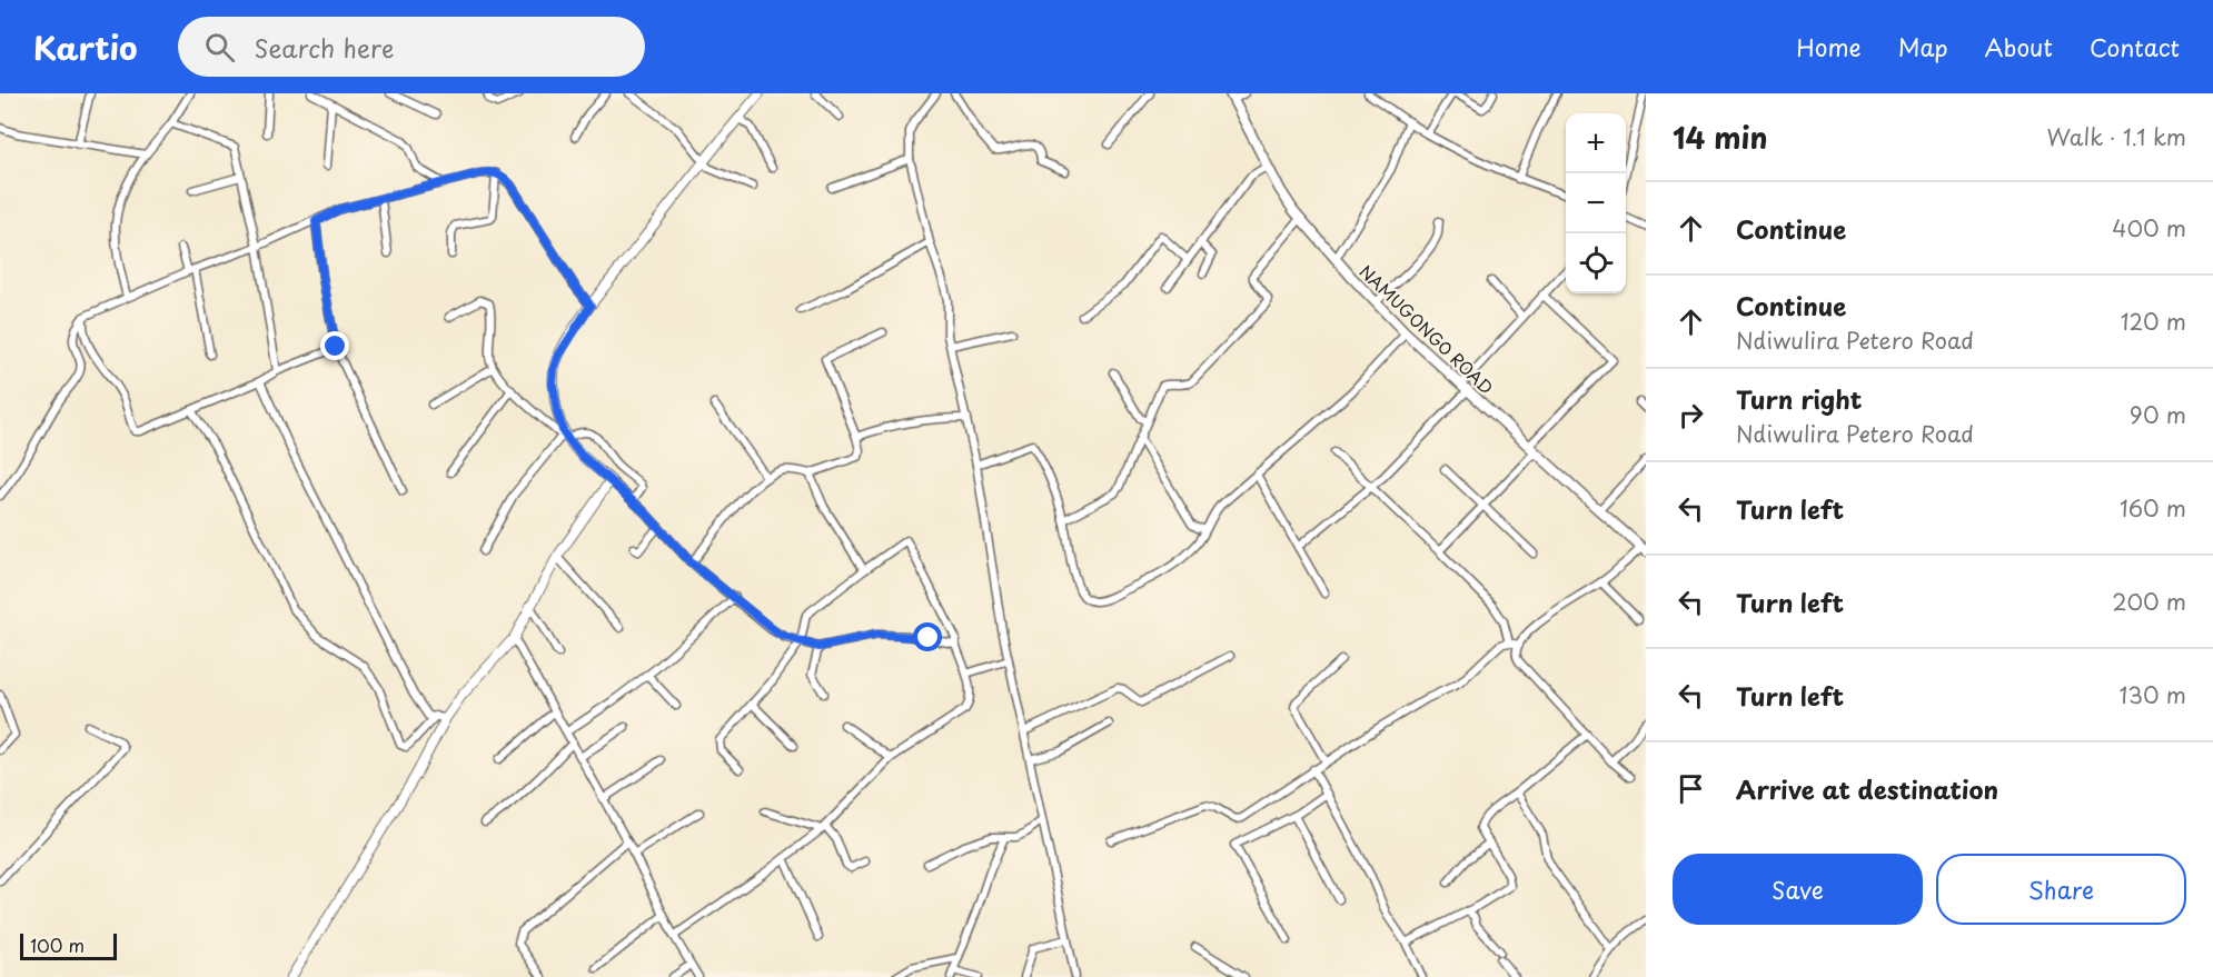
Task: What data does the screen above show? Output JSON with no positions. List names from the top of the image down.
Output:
{
  "streets": {
    "main road": ["NAMUGONGO ROAD"]
  },
  "scale_bar": "100 m",
  "page": {
    "header": "Kartio",
    "search": "Search here",
    "nav": [
      "Home",
      "Map",
      "About",
      "Contact"
    ],
    "heading": ["14 min", "Walk · 1.1 km"],
    "map_buttons": ["+", "−"],
    "list": [
      ["Continue", "400 m"],
      ["Continue", "Ndiwulira Petero Road", "120 m"],
      ["Turn right", "Ndiwulira Petero Road", "90 m"],
      ["Turn left", "160 m"],
      ["Turn left", "200 m"],
      ["Turn left", "130 m"],
      "Arrive at destination"
    ],
    "buttons": ["Save", "Share"],
    "scale": "100 m"
  }
}
